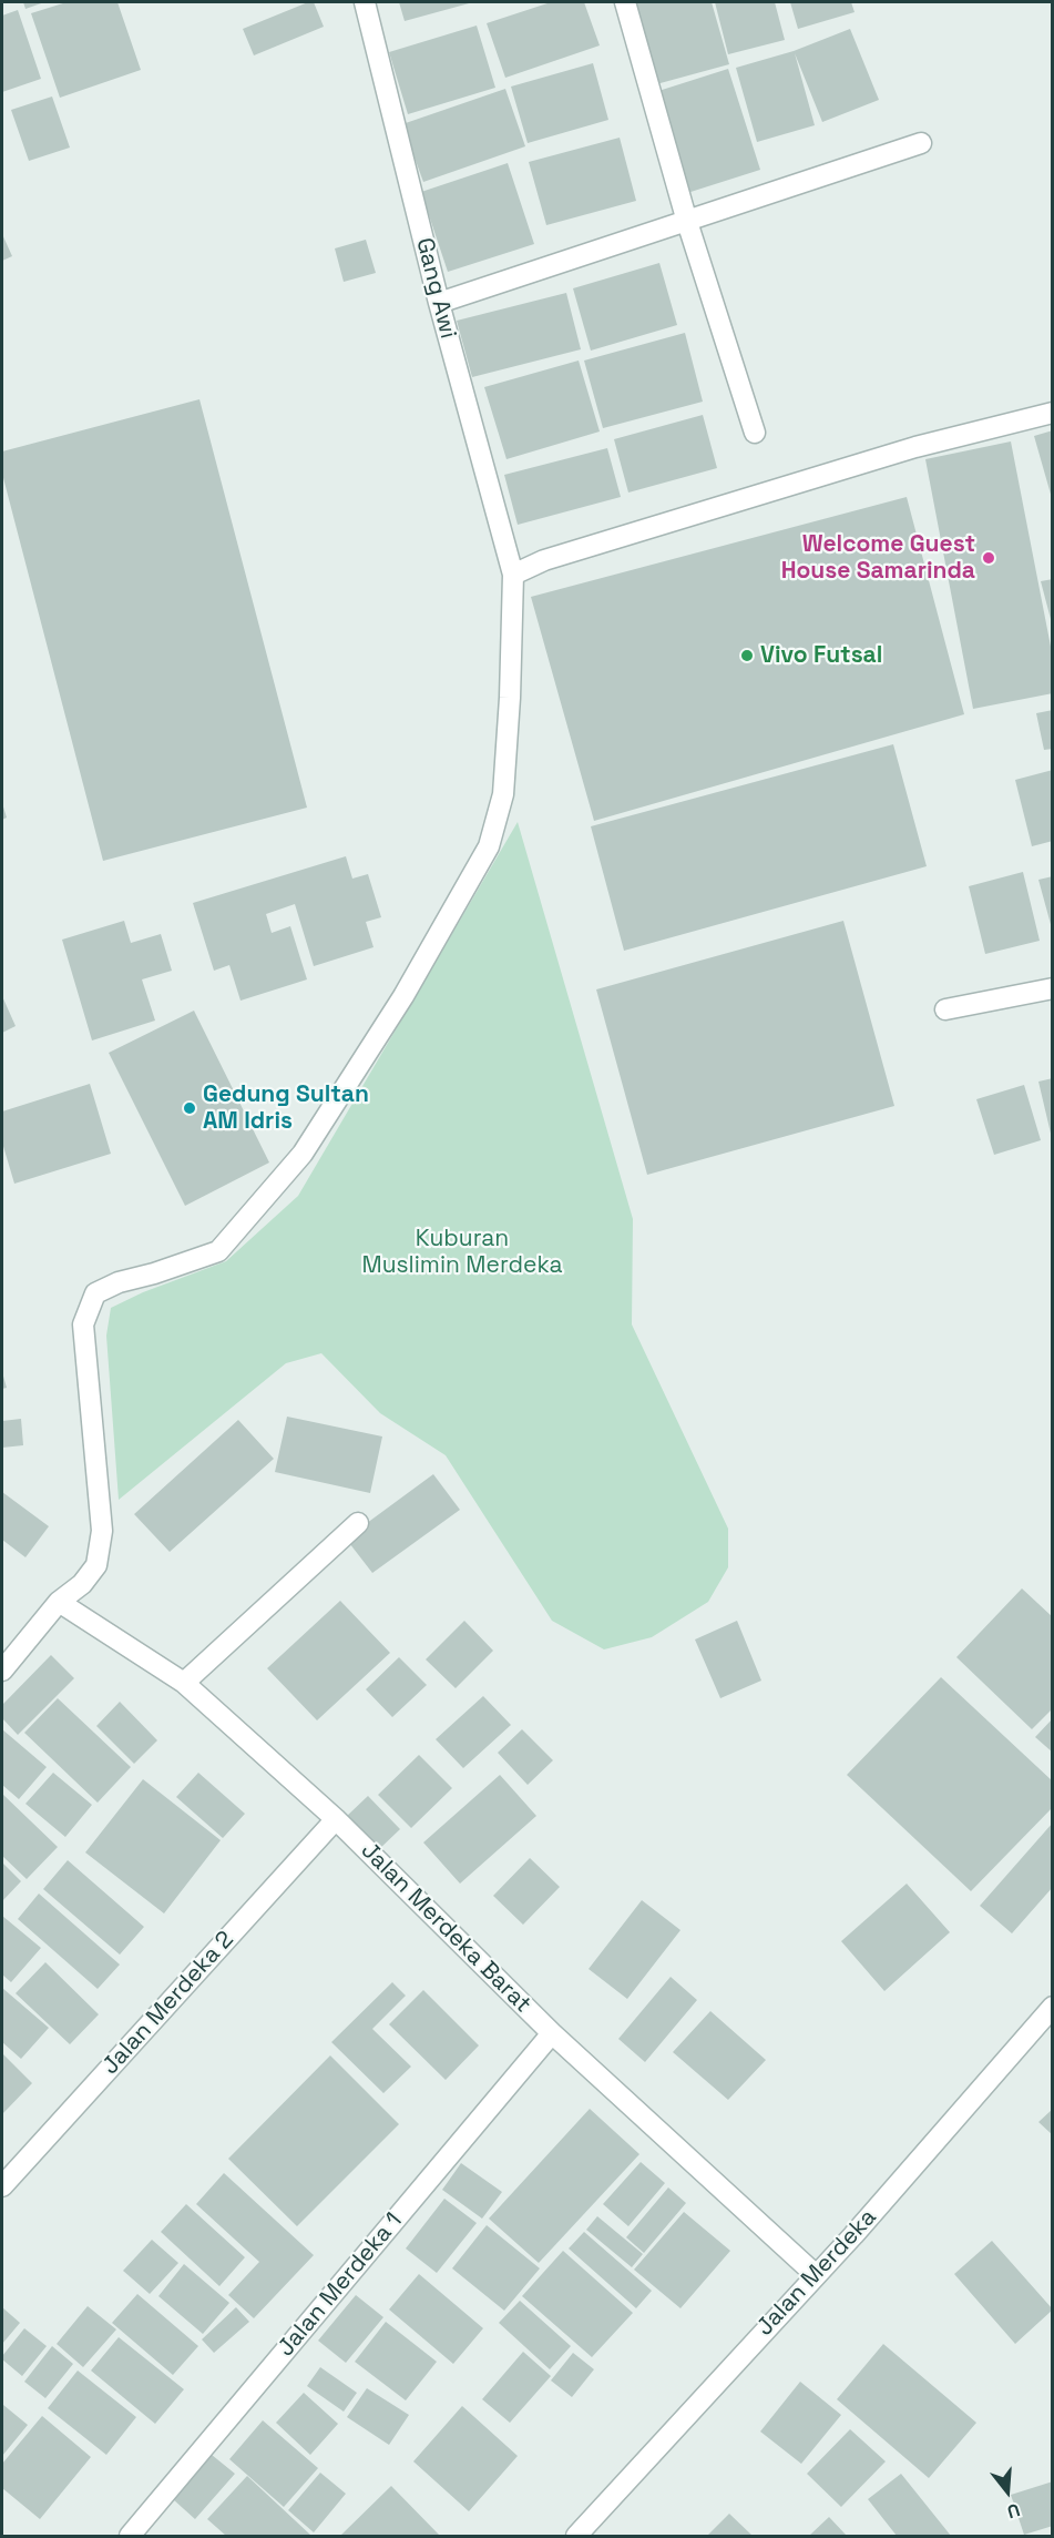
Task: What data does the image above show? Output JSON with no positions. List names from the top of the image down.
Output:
{
  "streets": {
    "street": [
      "Gang Awi",
      "Jalan Merdeka Barat",
      "Jalan Merdeka 2",
      "Jalan Merdeka",
      "Jalan Merdeka 1"
    ]
  },
  "crossings": [
    ["Gang Awi", "Jalan Merdeka Barat"],
    ["Jalan Merdeka Barat", "Jalan Merdeka 2"],
    ["Jalan Merdeka Barat", "Jalan Merdeka"],
    ["Jalan Merdeka Barat", "Jalan Merdeka 1"]
  ],
  "parks": ["Kuburan Muslimin Merdeka"],
  "places": ["Welcome Guest House Samarinda", "Vivo Futsal", "Gedung Sultan AM Idris"],
  "north": "bottom"
}
